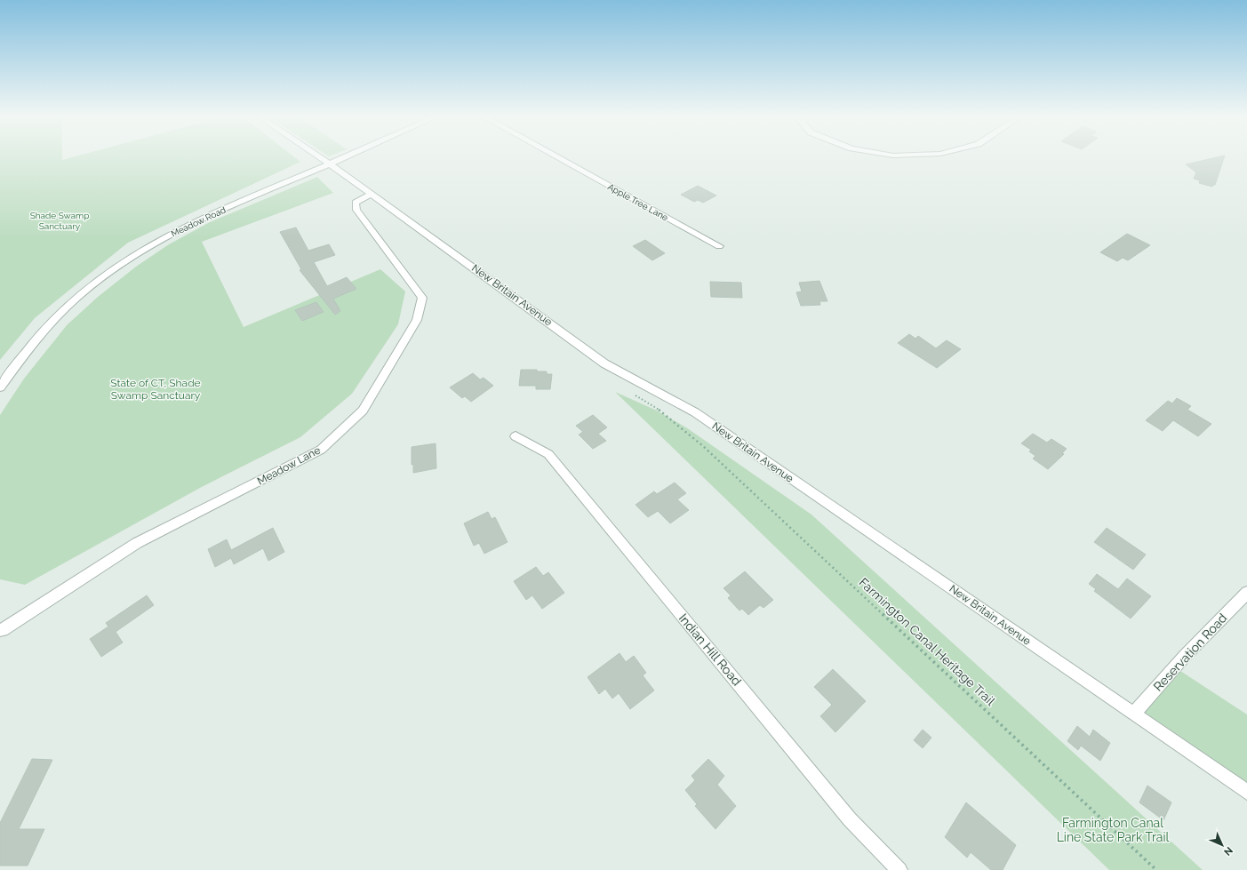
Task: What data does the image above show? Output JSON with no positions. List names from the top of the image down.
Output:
{
  "streets": {
    "street": [
      "Apple Tree Lane",
      "Meadow Road",
      "New Britain Avenue",
      "Meadow Lane",
      "Indian Hill Road",
      "Reservation Road"
    ],
    "path": ["Farmington Canal Heritage Trail"]
  },
  "crossings": [
    ["Meadow Road", "New Britain Avenue"],
    ["New Britain Avenue", "Meadow Lane"],
    ["New Britain Avenue", "Reservation Road"]
  ],
  "parks": ["Shade Swamp Sanctuary", "State of CT, Shade Swamp Sanctuary", "Farmington Canal Line State Park Trail"],
  "north": "bottom right"
}
